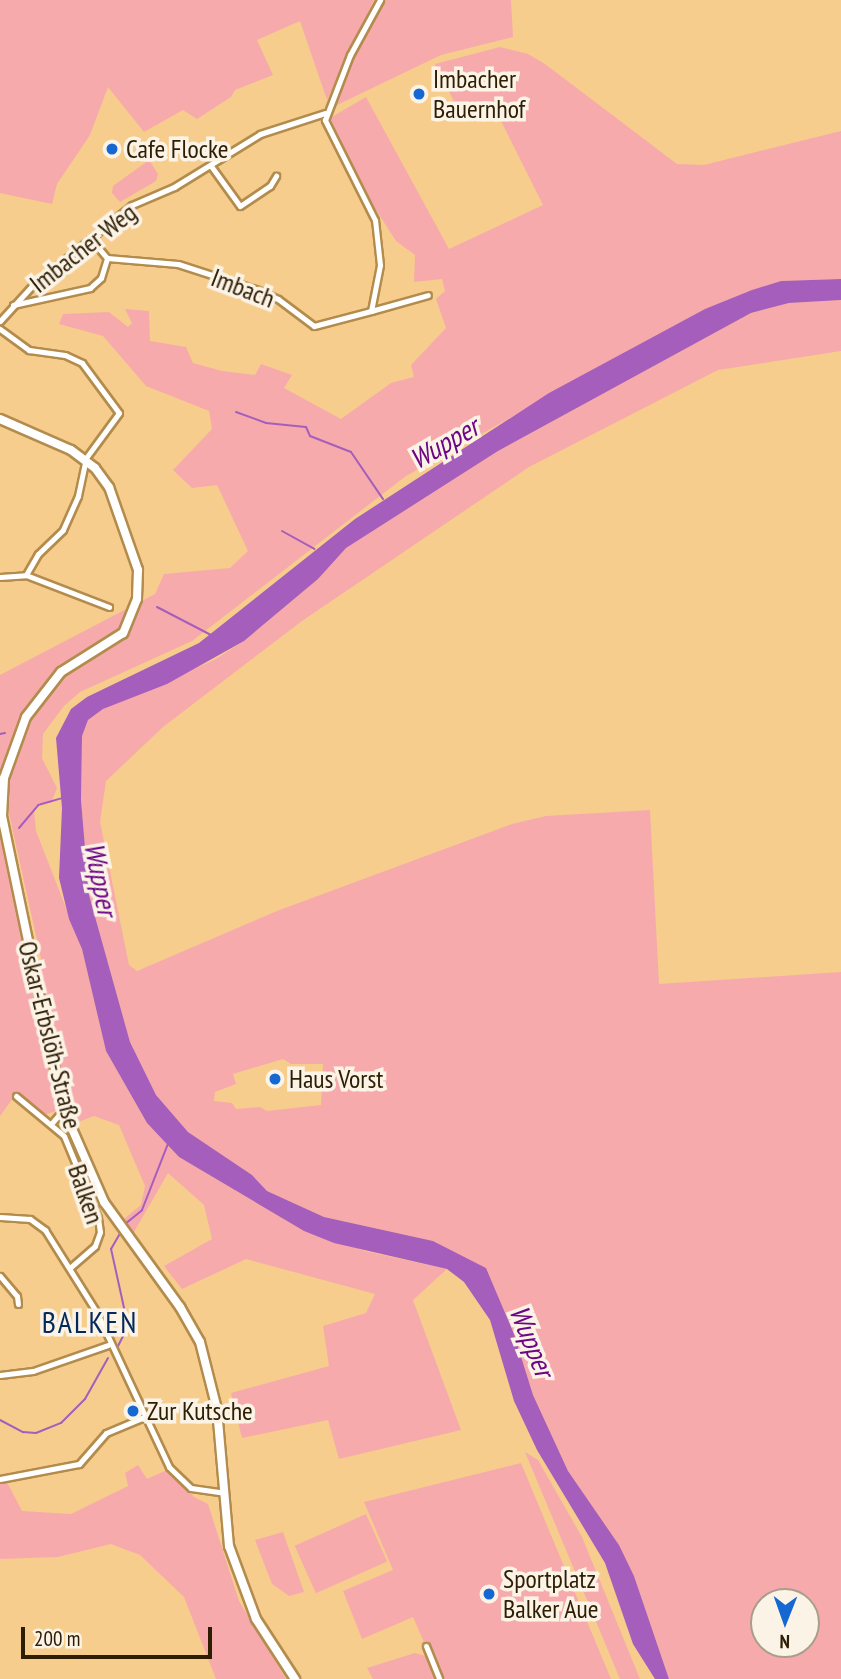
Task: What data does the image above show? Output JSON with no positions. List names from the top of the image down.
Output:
{
  "streets": {
    "main road": ["Oskar-Erbslöh-Straße"],
    "street": ["Imbacher Weg", "Imbach", "Balken"]
  },
  "districts": ["BALKEN"],
  "water": ["Wupper"],
  "places": [
    "Imbacher Bauernhof",
    "Cafe Flocke",
    "Haus Vorst",
    "Zur Kutsche",
    "Sportplatz Balker Aue"
  ],
  "scale_bar": "200 m",
  "north": "bottom"
}
